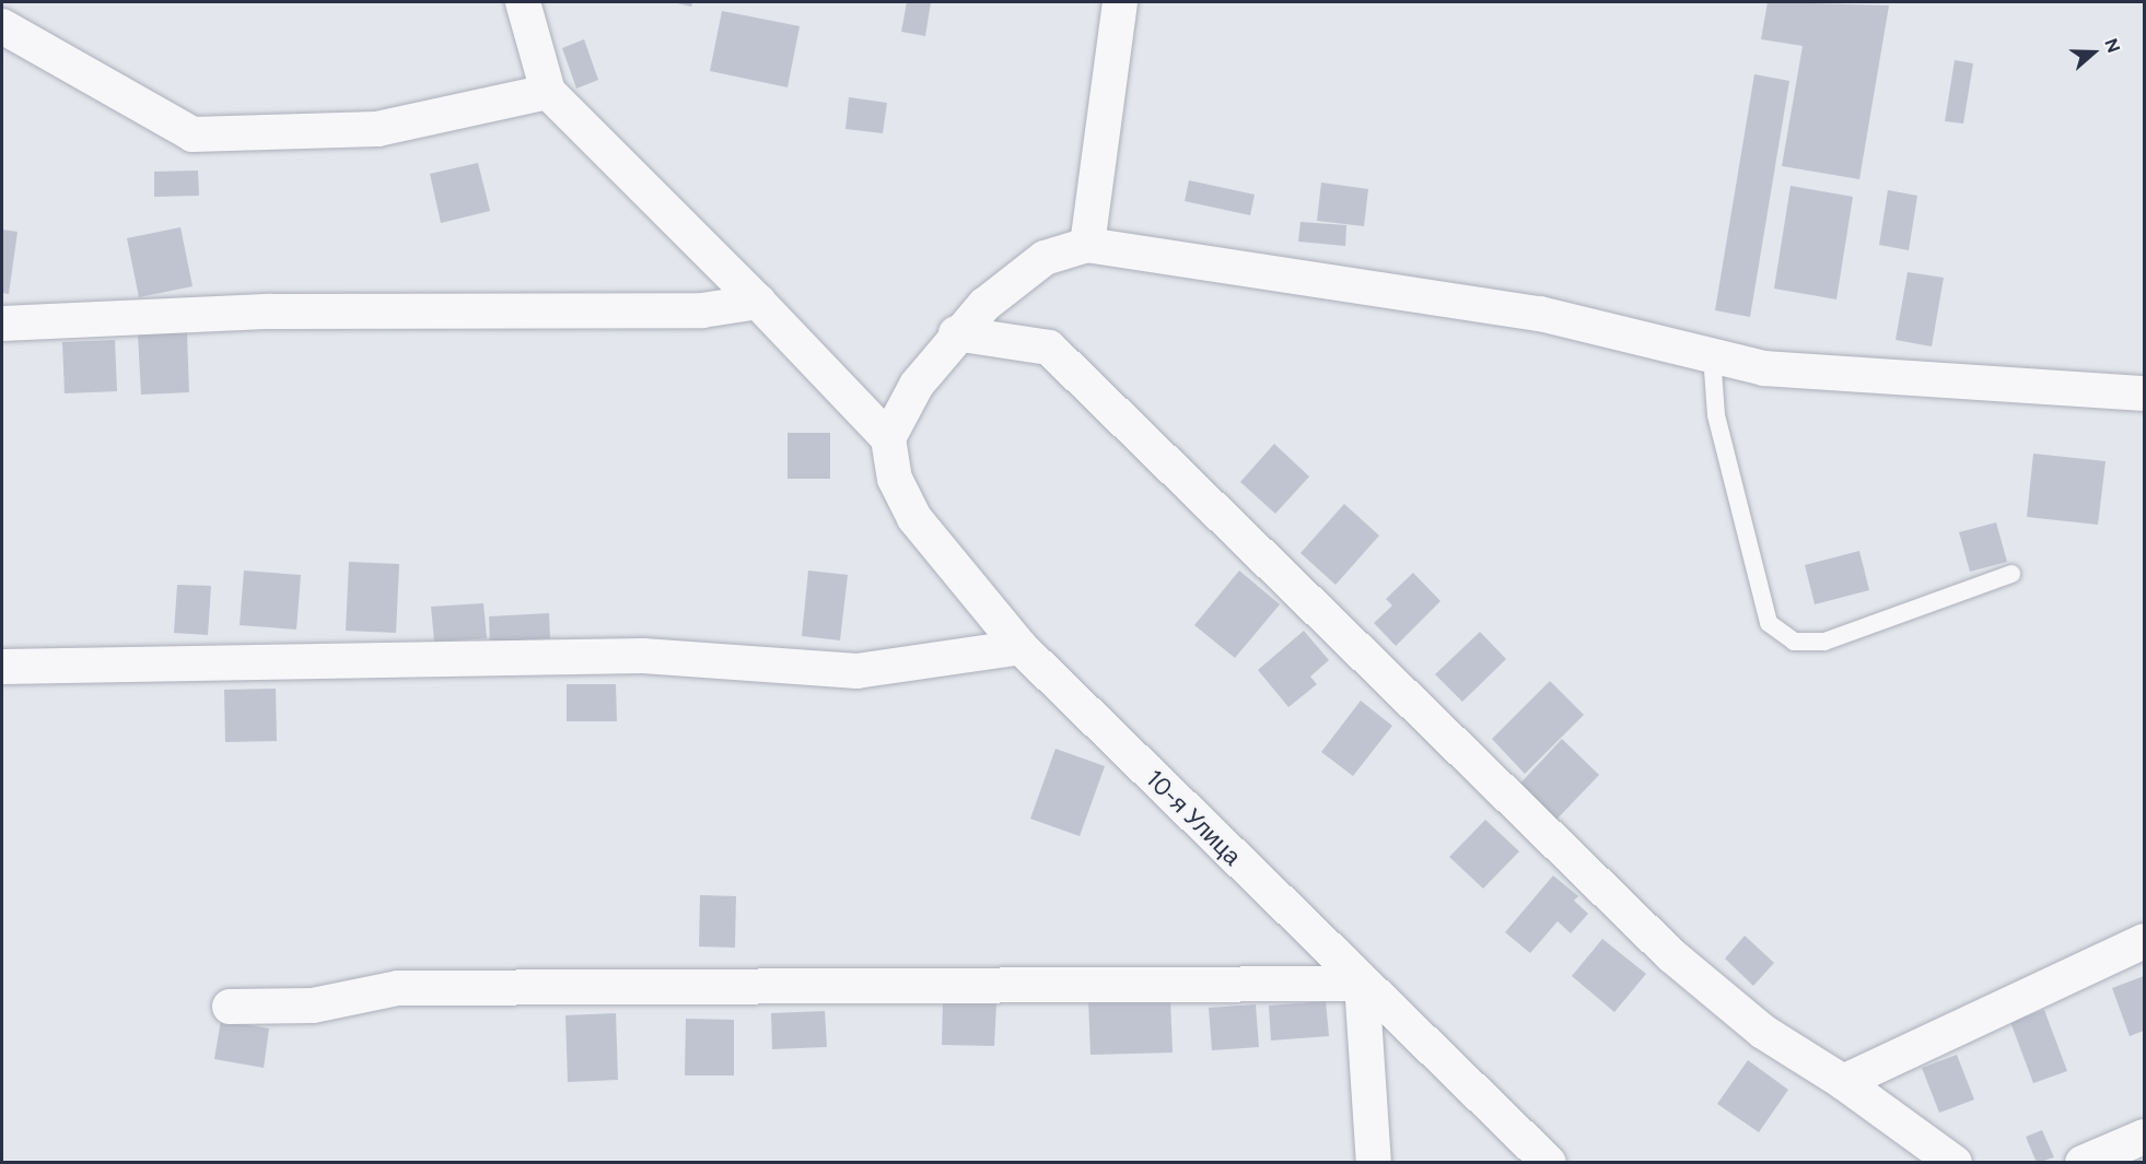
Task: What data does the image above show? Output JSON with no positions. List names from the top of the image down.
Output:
{
  "streets": {
    "street": ["10-я Улица"]
  },
  "north": "right"
}
